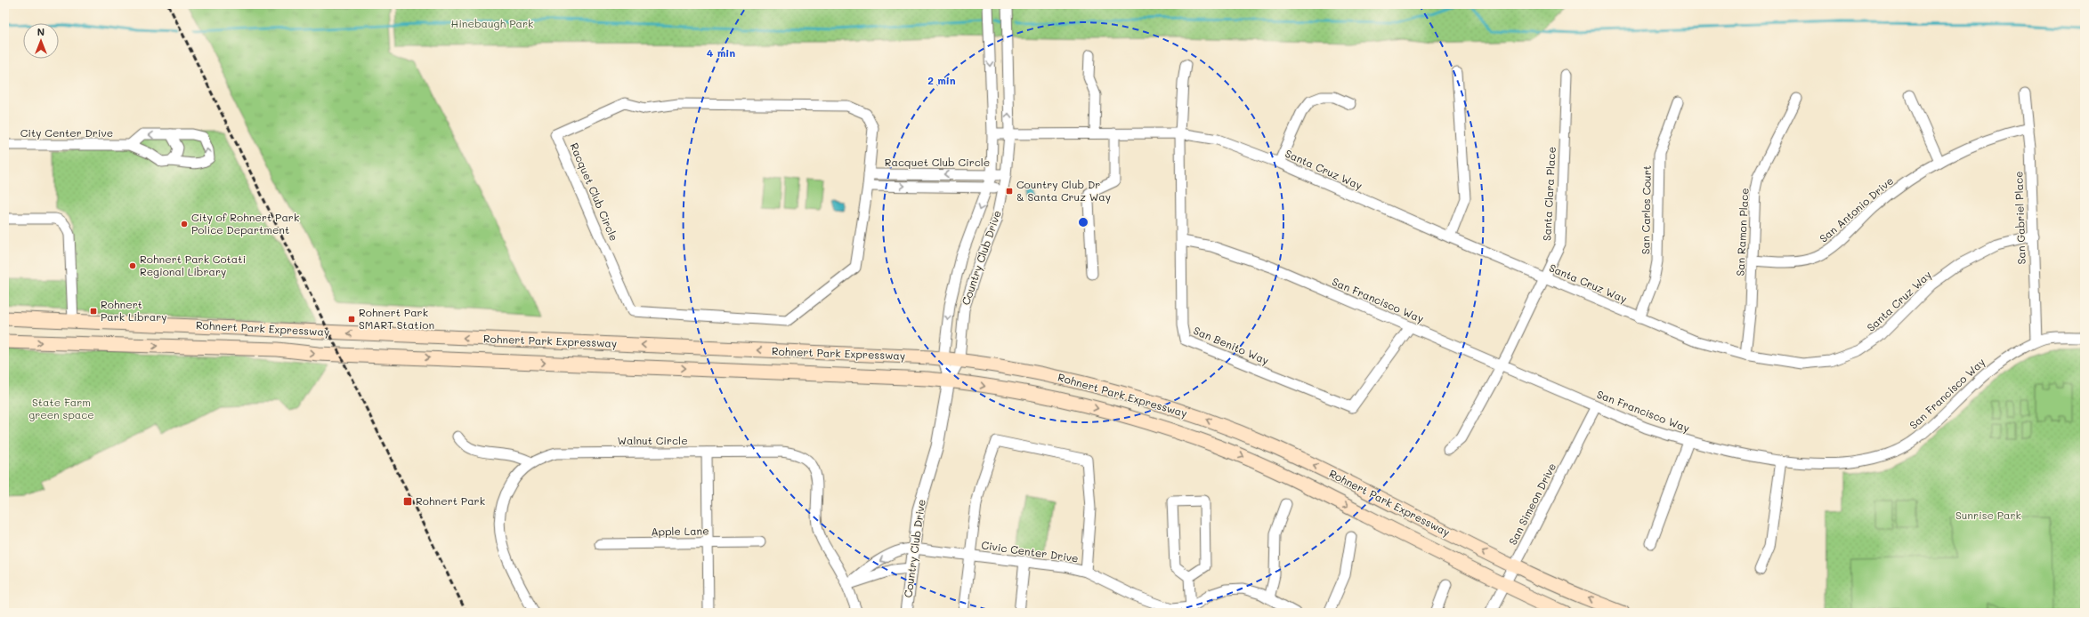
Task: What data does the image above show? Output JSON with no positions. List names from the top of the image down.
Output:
{
  "streets": {
    "main road": ["Rohnert Park Expressway"],
    "street": [
      "City Center Drive",
      "Racquet Club Circle",
      "Santa Cruz Way",
      "Santa Clara Place",
      "San Carlos Court",
      "San Antonio Drive",
      "San Gabriel Place",
      "San Ramon Place",
      "Country Club Drive",
      "San Francisco Way",
      "San Benito Way",
      "Walnut Circle",
      "San Simeon Drive",
      "Apple Lane",
      "Civic Center Drive"
    ]
  },
  "crossings": [
    ["Racquet Club Circle", "Country Club Drive"],
    ["Santa Cruz Way", "Santa Clara Place"],
    ["Santa Cruz Way", "San Carlos Court"],
    ["Santa Cruz Way", "San Gabriel Place"],
    ["Santa Cruz Way", "San Ramon Place"],
    ["Santa Cruz Way", "Country Club Drive"],
    ["Santa Cruz Way", "San Benito Way"],
    ["Santa Clara Place", "San Francisco Way"],
    ["San Antonio Drive", "San Gabriel Place"],
    ["San Antonio Drive", "San Ramon Place"],
    ["San Gabriel Place", "San Francisco Way"],
    ["Country Club Drive", "Rohnert Park Expressway"],
    ["Country Club Drive", "Civic Center Drive"],
    ["San Francisco Way", "San Benito Way"],
    ["San Francisco Way", "San Simeon Drive"],
    ["Rohnert Park Expressway", "San Simeon Drive"]
  ],
  "parks": ["Hinebaugh Park", "State Farm green space", "Sunrise Park"],
  "places": {
    "transit": [
      "Country Club Dr & Santa Cruz Way",
      "Rohnert Park Library",
      "Rohnert Park SMART Station",
      "Rohnert Park"
    ],
    "other": ["City of Rohnert Park Police Department", "Rohnert Park Cotati Regional Library"]
  },
  "north": "top",
  "rings": ["4 min", "2 min"]
}
